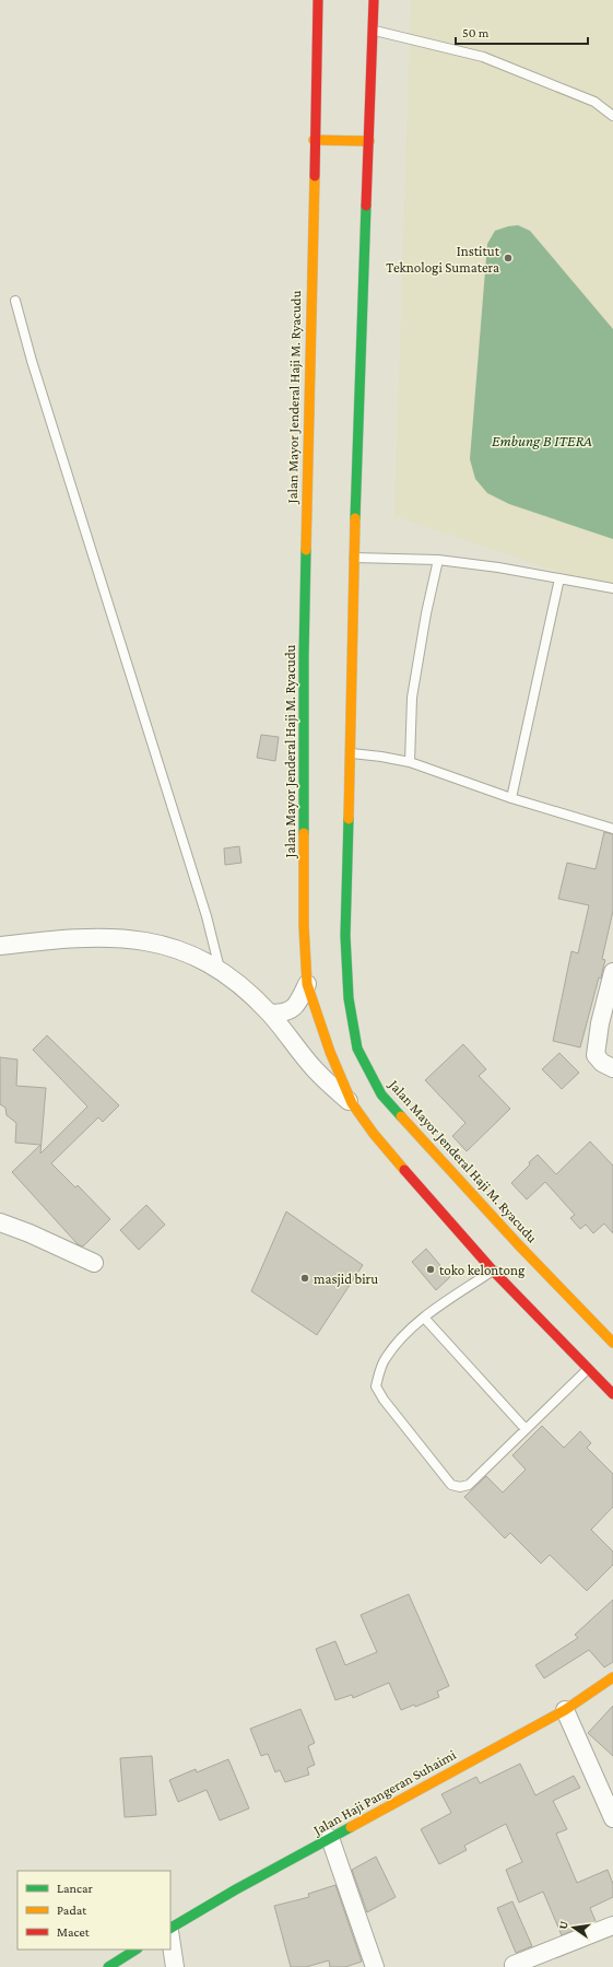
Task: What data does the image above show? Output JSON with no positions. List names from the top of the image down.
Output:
{
  "streets": {
    "main road": ["Jalan Mayor Jenderal Haji M. Ryacudu", "Jalan Haji Pangeran Suhaimi"]
  },
  "water": ["Embung B ITERA"],
  "places": ["Institut Teknologi Sumatera", "toko kelontong", "masjid biru"],
  "legend": ["Lancar", "Padat", "Macet"],
  "scale_bar": "50 m",
  "north": "left"
}
